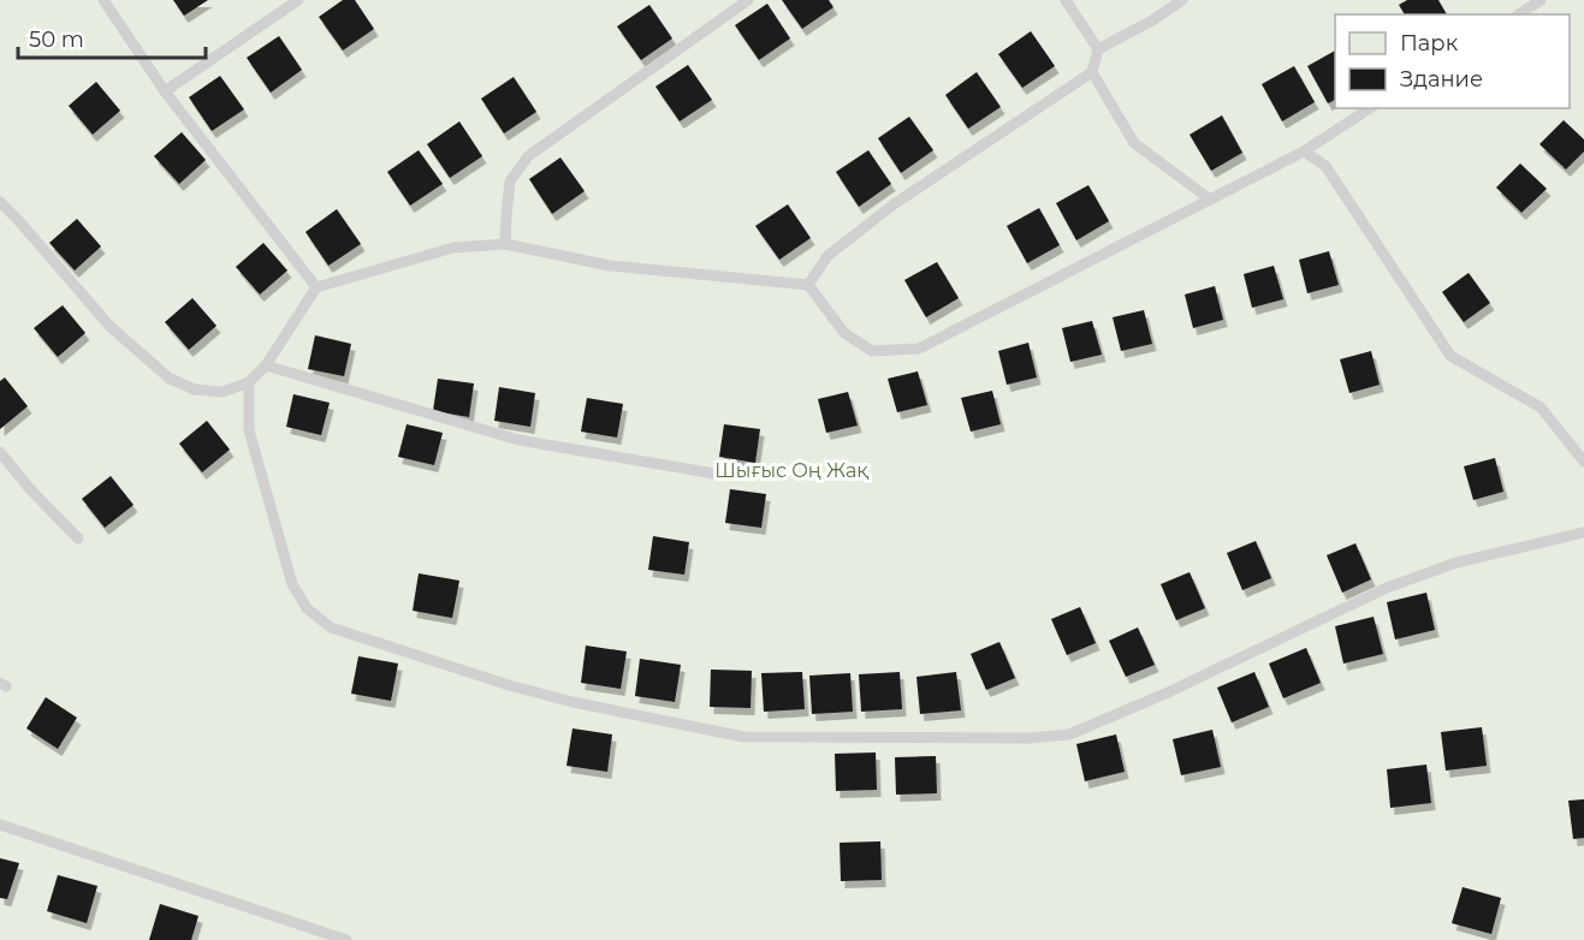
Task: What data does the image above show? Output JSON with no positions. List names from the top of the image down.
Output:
{
  "parks": ["Шығыс Оң Жақ"],
  "legend": ["Парк", "Здание"],
  "scale_bar": "50 m"
}
